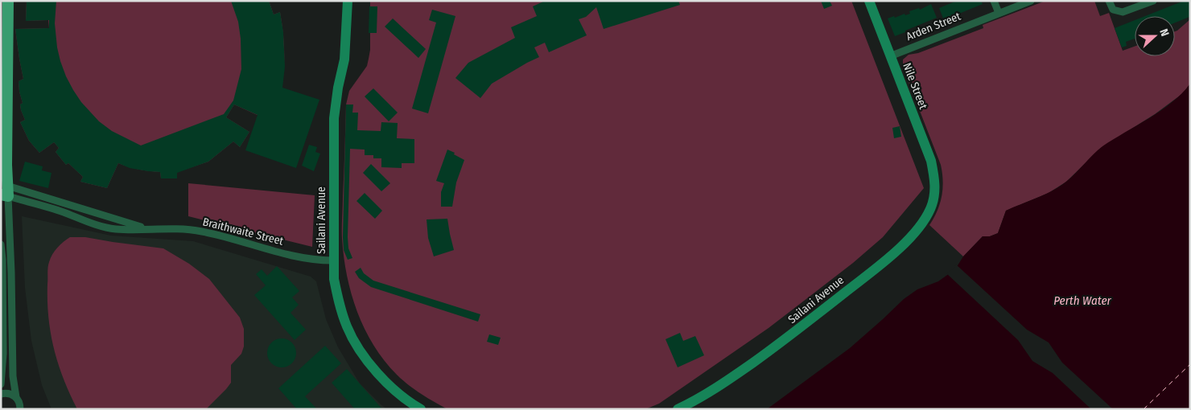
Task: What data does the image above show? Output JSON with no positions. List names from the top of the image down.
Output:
{
  "streets": {
    "street": [
      "Arden Street",
      "Nile Street",
      "Sailani Avenue",
      "Braithwaite Street"
    ]
  },
  "crossings": [
    ["Arden Street", "Nile Street"],
    ["Nile Street", "Sailani Avenue"],
    ["Sailani Avenue", "Braithwaite Street"]
  ],
  "water": ["Perth Water"],
  "north": "right"
}
